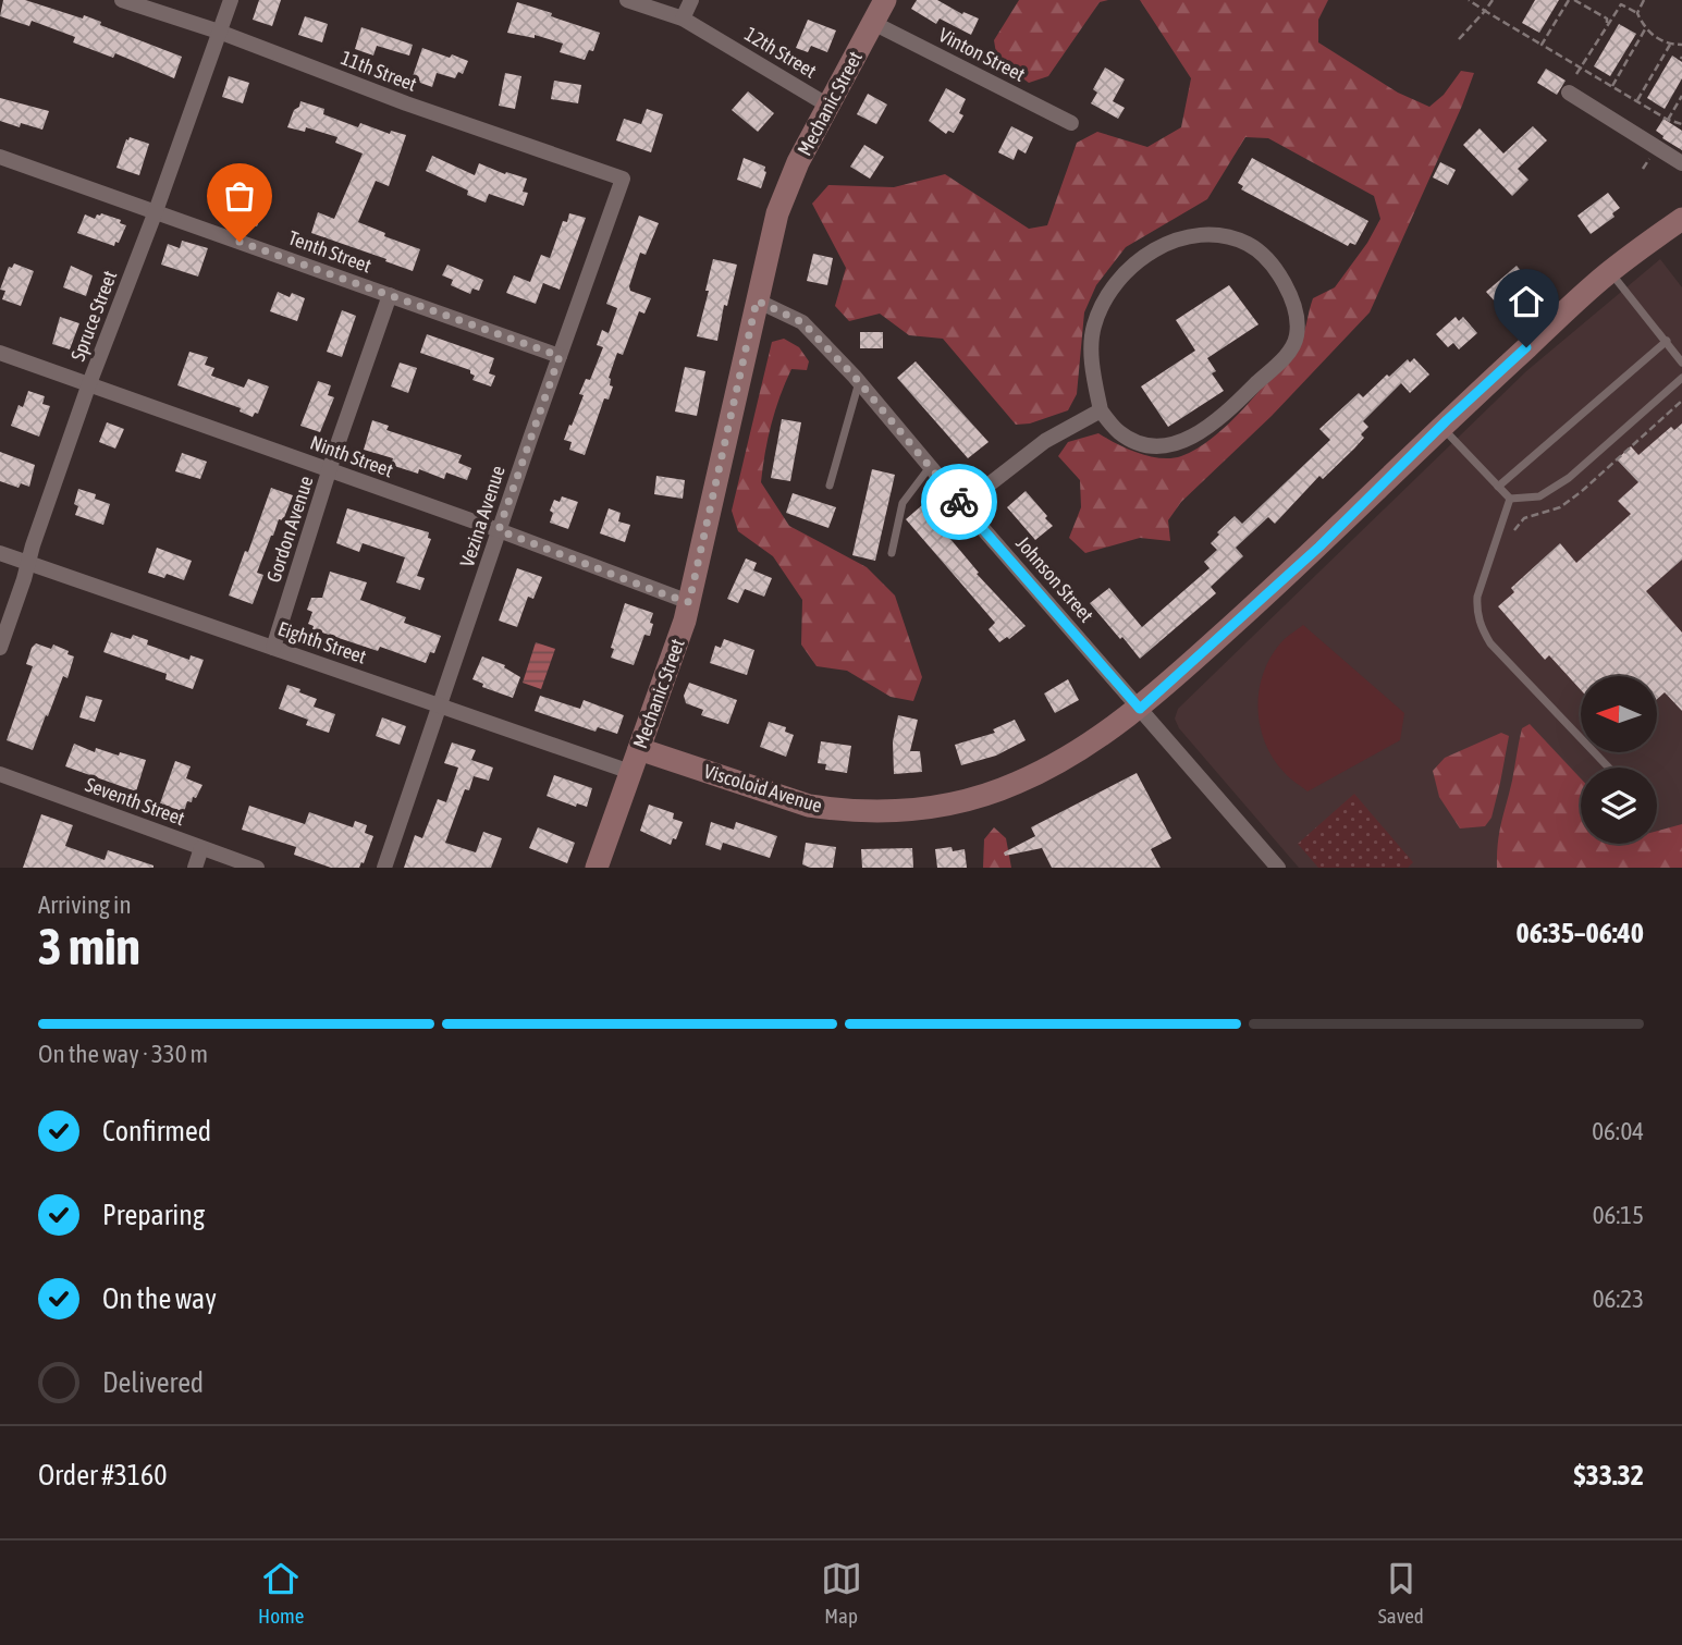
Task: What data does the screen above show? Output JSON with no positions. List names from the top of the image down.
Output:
{
  "streets": {
    "main road": ["Mechanic Street", "Viscoloid Avenue"],
    "street": [
      "12th Street",
      "Vinton Street",
      "11th Street",
      "Tenth Street",
      "Spruce Street",
      "Ninth Street",
      "Vezina Avenue",
      "Gordon Avenue",
      "Johnson Street",
      "Eighth Street",
      "Seventh Street"
    ]
  },
  "crossings": [
    ["12th Street", "Mechanic Street"],
    ["Vinton Street", "Mechanic Street"],
    ["11th Street", "Spruce Street"],
    ["11th Street", "Vezina Avenue"],
    ["Mechanic Street", "Ninth Street"],
    ["Mechanic Street", "Johnson Street"],
    ["Mechanic Street", "Eighth Street"],
    ["Mechanic Street", "Viscoloid Avenue"],
    ["Tenth Street", "Spruce Street"],
    ["Tenth Street", "Vezina Avenue"],
    ["Tenth Street", "Gordon Avenue"],
    ["Spruce Street", "Ninth Street"],
    ["Spruce Street", "Eighth Street"],
    ["Ninth Street", "Vezina Avenue"],
    ["Ninth Street", "Gordon Avenue"],
    ["Vezina Avenue", "Eighth Street"],
    ["Gordon Avenue", "Eighth Street"],
    ["Johnson Street", "Viscoloid Avenue"]
  ],
  "north": "left",
  "page": {
    "heading": ["3 min", "Arriving in", "06:35–06:40"],
    "panel": ["Order #3160", "$33.32"],
    "bar": "On the way · 330 m",
    "list": [
      ["Confirmed", "06:04"],
      ["Preparing", "06:15"],
      ["On the way", "06:23"],
      "Delivered"
    ],
    "tabs": ["Home", "Map", "Saved"]
  }
}
